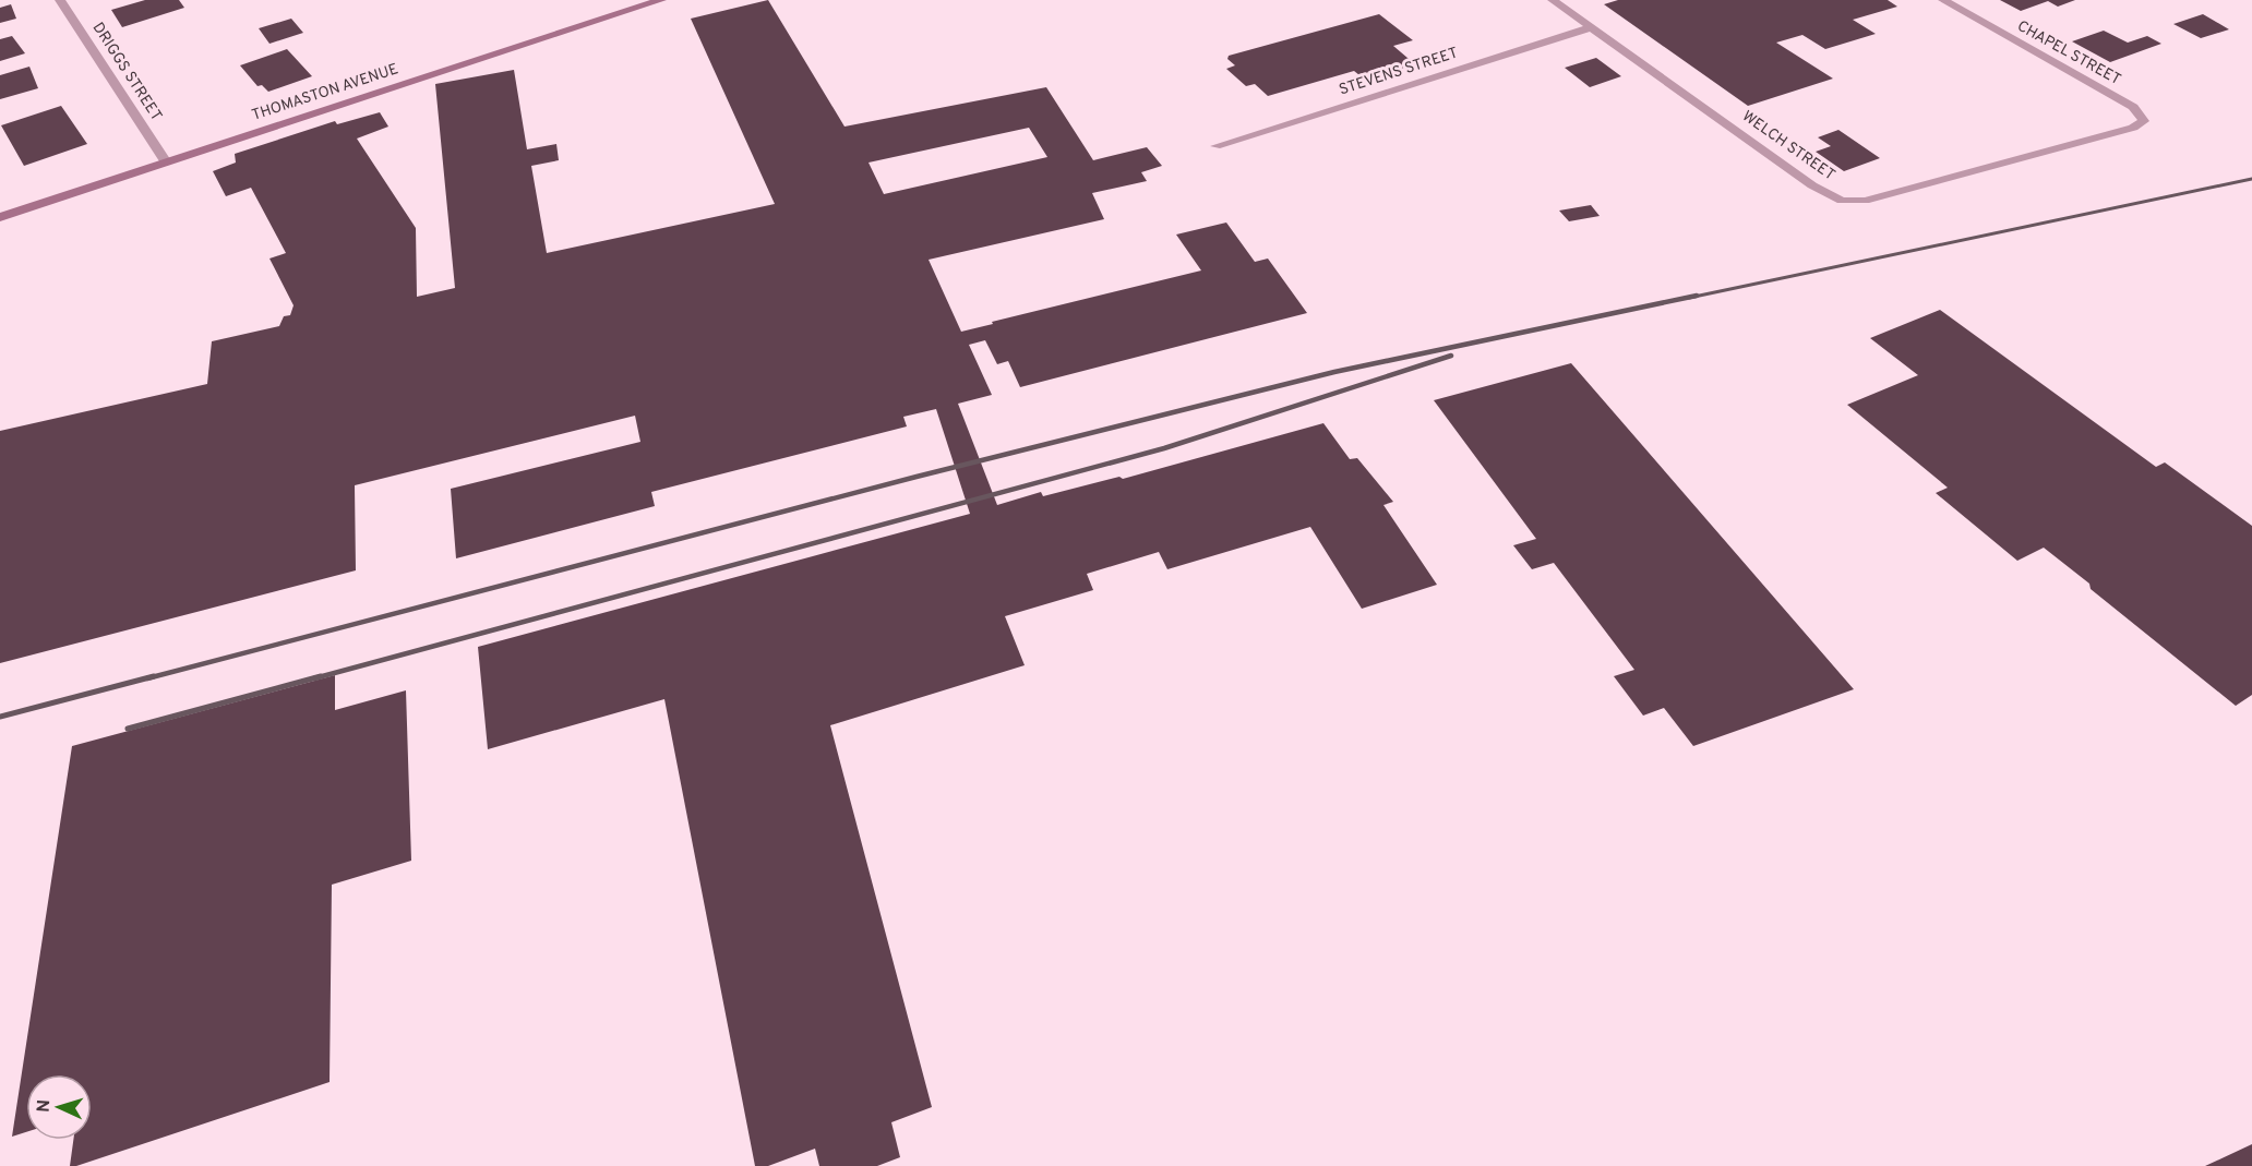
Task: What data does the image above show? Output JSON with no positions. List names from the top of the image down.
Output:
{
  "streets": {
    "main road": ["THOMASTON AVENUE"],
    "street": [
      "CHAPEL STREET",
      "DRIGGS STREET",
      "STEVENS STREET",
      "WELCH STREET"
    ]
  },
  "crossings": [
    ["CHAPEL STREET", "WELCH STREET"],
    ["DRIGGS STREET", "THOMASTON AVENUE"],
    ["STEVENS STREET", "WELCH STREET"]
  ],
  "north": "left"
}
